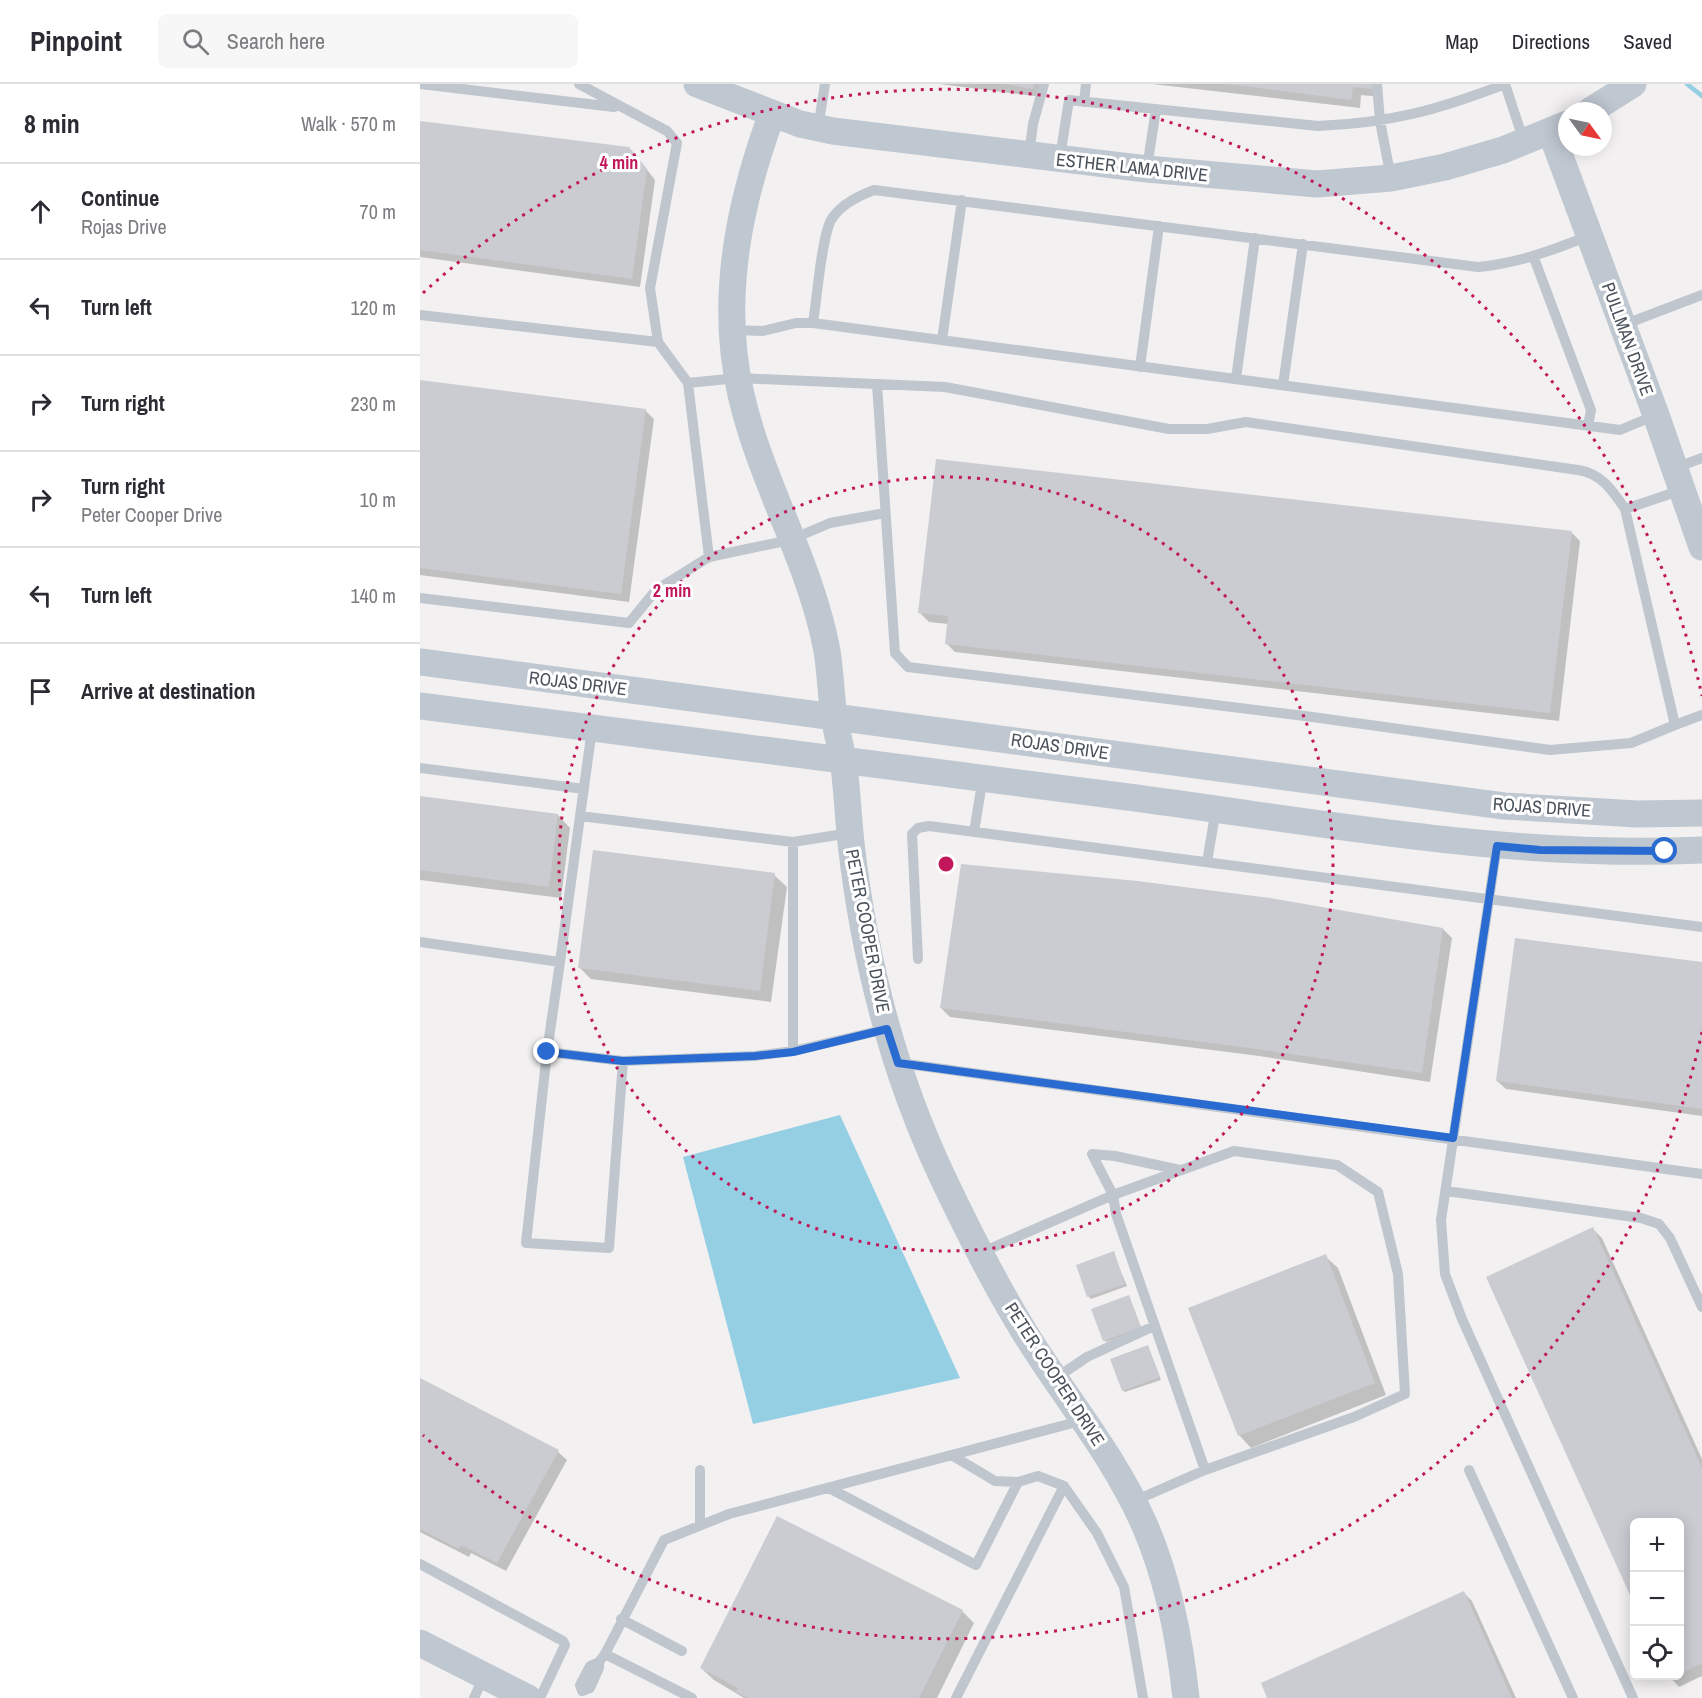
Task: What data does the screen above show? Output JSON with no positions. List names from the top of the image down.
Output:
{
  "streets": {
    "street": [
      "ESTHER LAMA DRIVE",
      "PULLMAN DRIVE",
      "ROJAS DRIVE",
      "PETER COOPER DRIVE"
    ]
  },
  "crossings": [
    ["ESTHER LAMA DRIVE", "PETER COOPER DRIVE"],
    ["ROJAS DRIVE", "PETER COOPER DRIVE"]
  ],
  "north": "bottom right",
  "page": {
    "header": "Pinpoint",
    "search": "Search here",
    "nav": ["Map", "Directions", "Saved"],
    "heading": ["8 min", "Walk · 570 m"],
    "list": [
      ["Continue", "Rojas Drive", "70 m"],
      ["Turn left", "120 m"],
      ["Turn right", "230 m"],
      ["Turn right", "Peter Cooper Drive", "10 m"],
      ["Turn left", "140 m"],
      "Arrive at destination"
    ],
    "map_buttons": ["+", "−"]
  },
  "rings": ["4 min", "2 min"]
}
